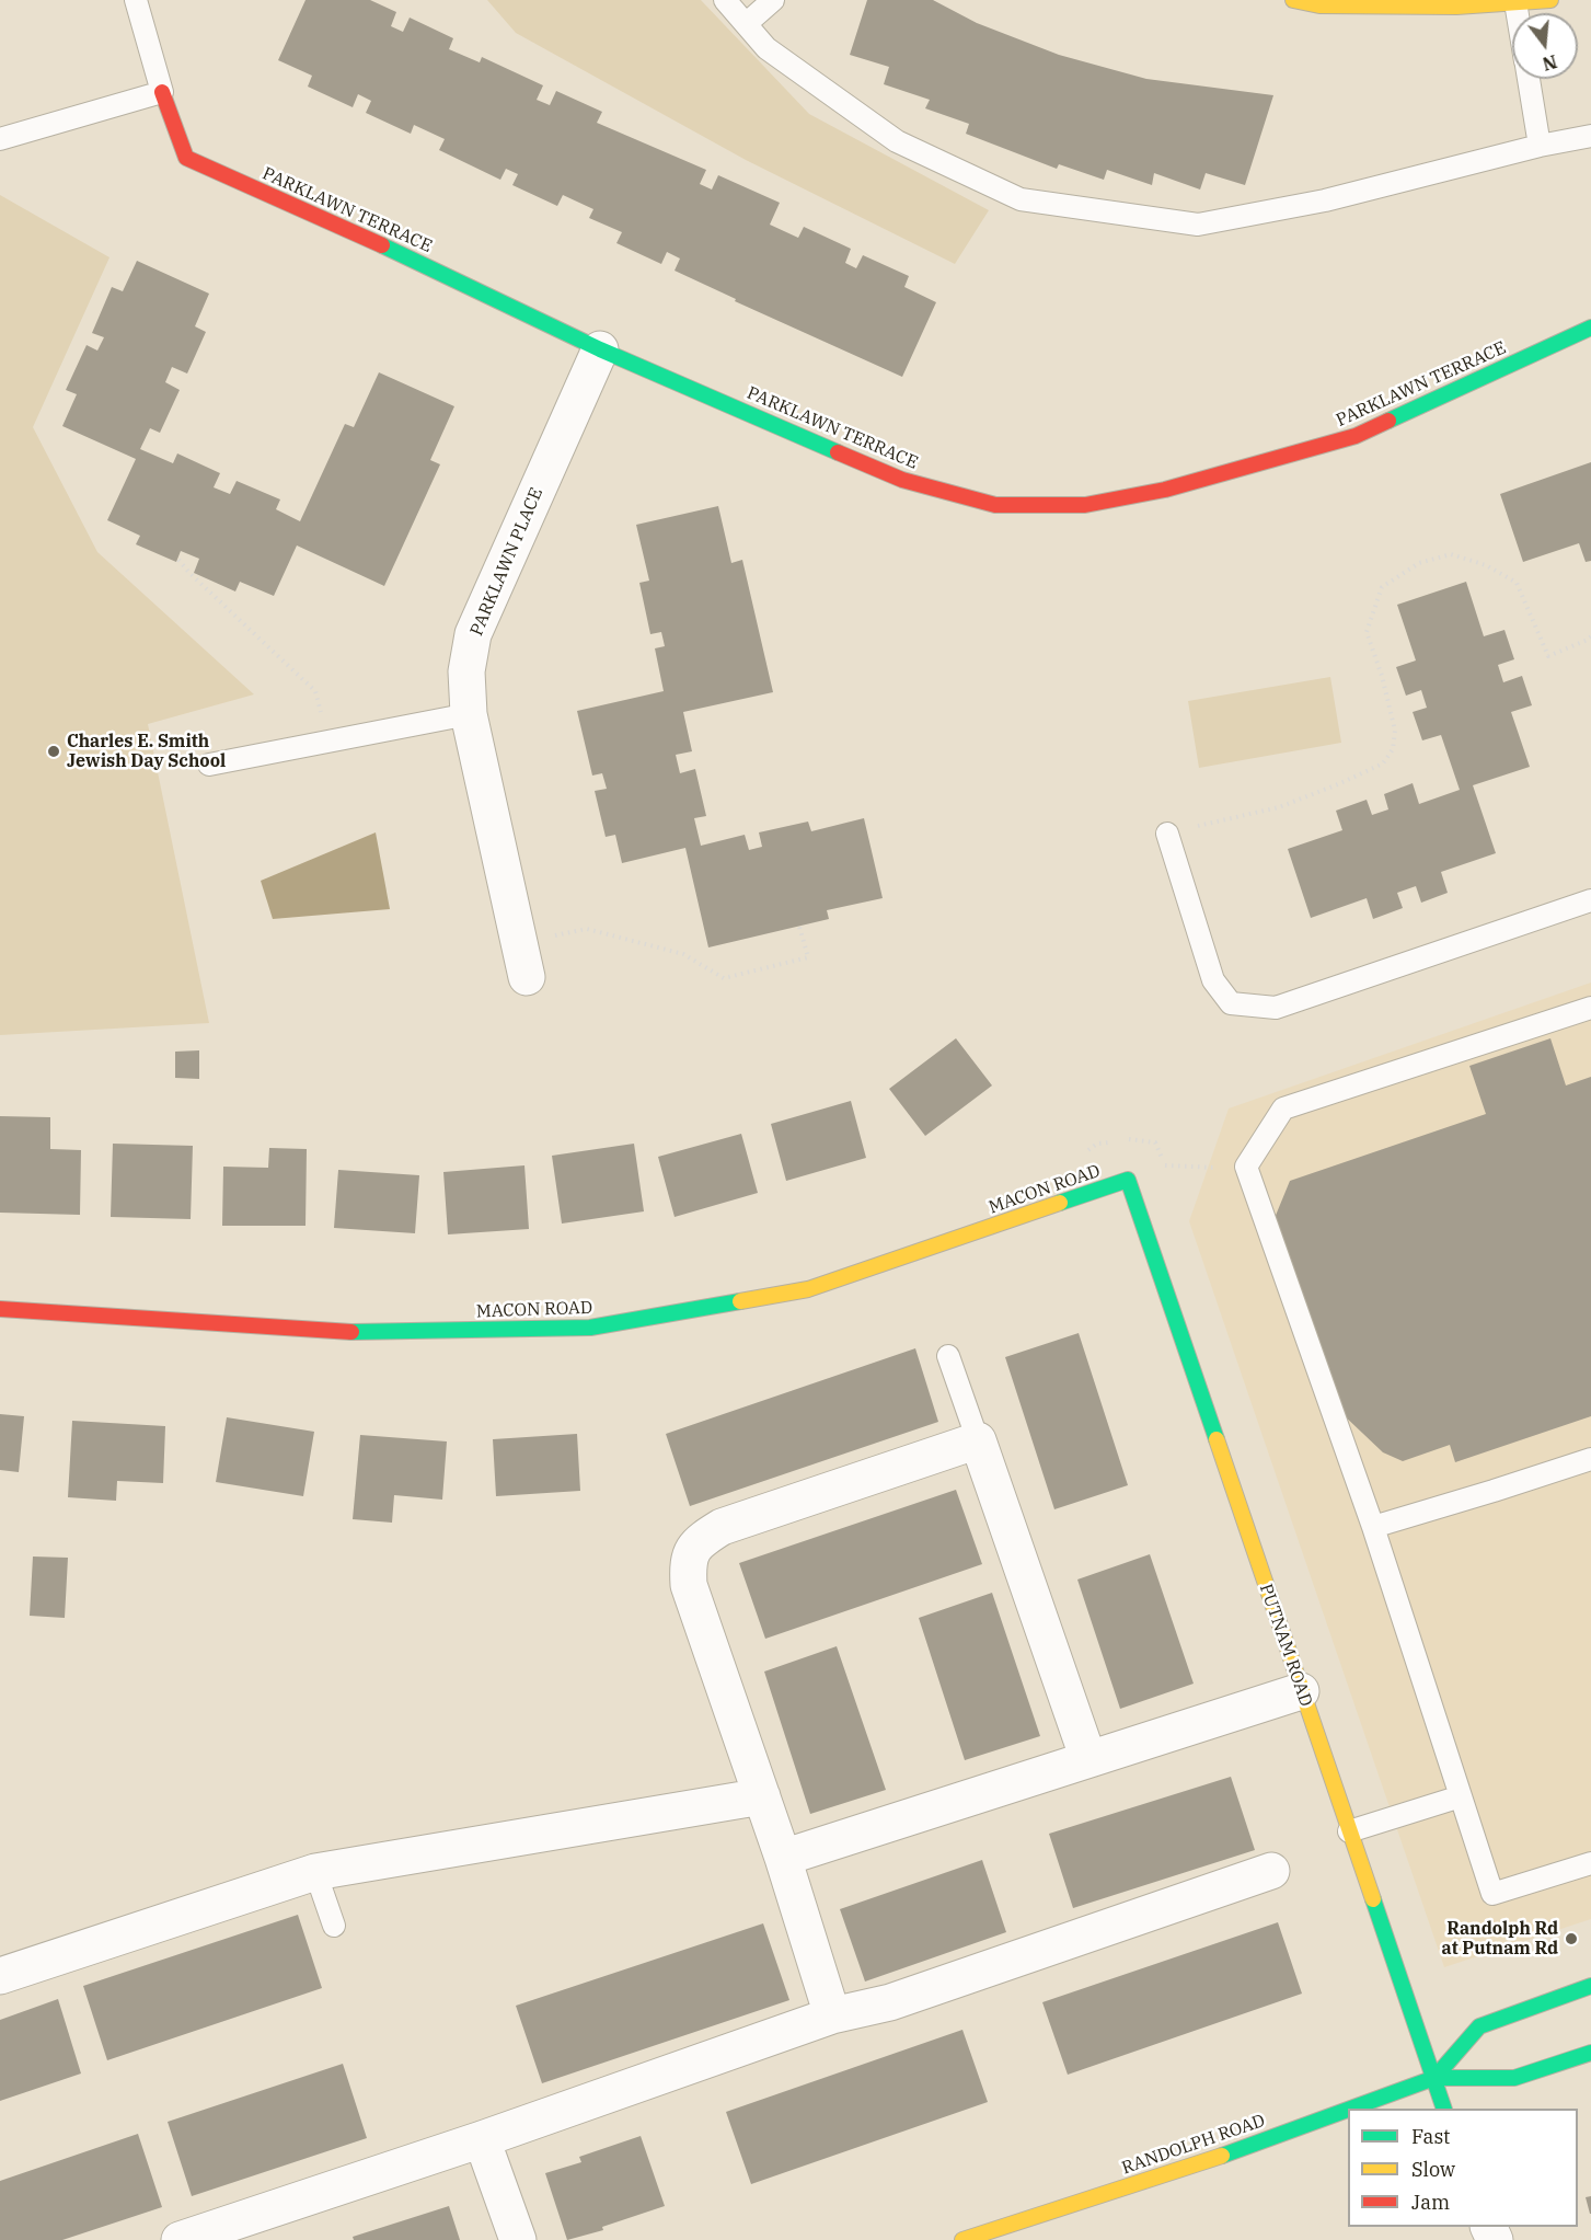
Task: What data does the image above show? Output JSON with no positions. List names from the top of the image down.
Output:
{
  "streets": {
    "street": [
      "PARKLAWN TERRACE",
      "PARKLAWN PLACE",
      "MACON ROAD",
      "PUTNAM ROAD",
      "RANDOLPH ROAD"
    ]
  },
  "crossings": [
    ["PARKLAWN TERRACE", "PARKLAWN PLACE"],
    ["MACON ROAD", "PUTNAM ROAD"],
    ["PUTNAM ROAD", "RANDOLPH ROAD"]
  ],
  "places": ["Charles E. Smith Jewish Day School", "Randolph Rd at Putnam Rd"],
  "legend": ["Fast", "Slow", "Jam"],
  "north": "bottom"
}
